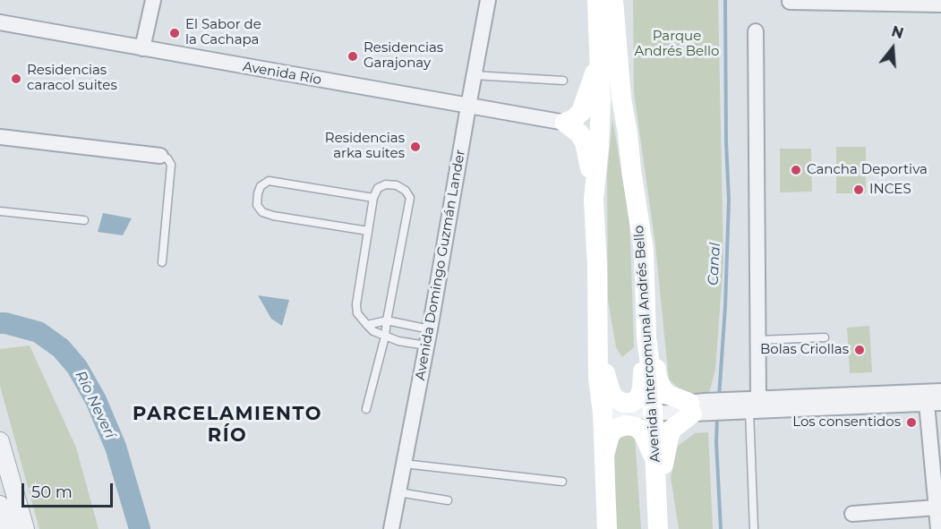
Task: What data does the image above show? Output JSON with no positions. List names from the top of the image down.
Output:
{
  "streets": {
    "main road": ["Avenida Intercomunal Andrés Bello"],
    "street": ["Avenida Río", "Avenida Domingo Guzmán Lander"]
  },
  "crossings": [
    ["Avenida Río", "Avenida Domingo Guzmán Lander"]
  ],
  "districts": ["PARCELAMIENTO RÍO"],
  "water": ["Canal", "Río Neverí"],
  "parks": ["Parque Andrés Bello"],
  "places": [
    "El Sabor de la Cachapa",
    "Residencias Garajonay",
    "Residencias caracol suites",
    "Residencias arka suites",
    "Cancha Deportiva",
    "INCES",
    "Bolas Criollas",
    "Los consentidos"
  ],
  "scale_bar": "50 m",
  "north": "top"
}
